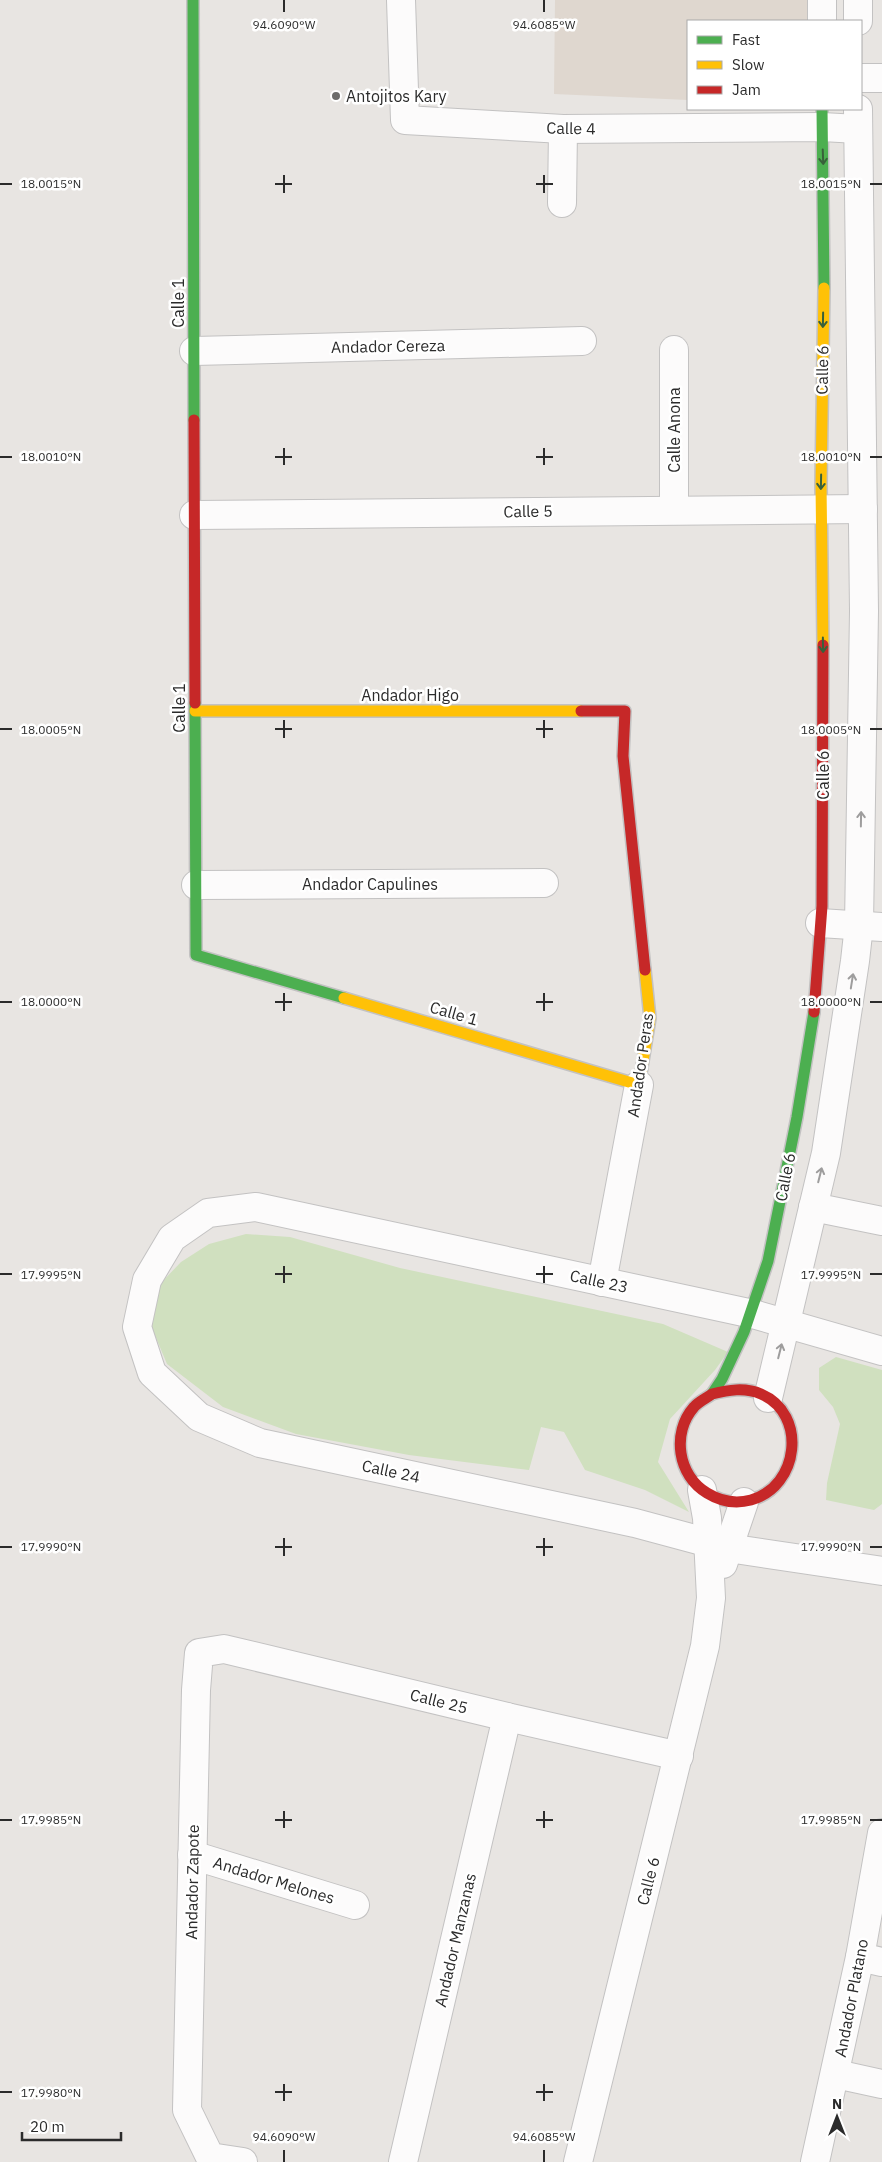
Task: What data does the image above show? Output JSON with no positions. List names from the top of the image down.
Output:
{
  "streets": {
    "street": [
      "Calle 4",
      "Calle 1",
      "Andador Cereza",
      "Calle 6",
      "Calle Anona",
      "Calle 5",
      "Andador Higo",
      "Andador Capulines",
      "Andador Peras",
      "Calle 23",
      "Calle 24",
      "Calle 25",
      "Andador Melones",
      "Andador Zapote",
      "Andador Manzanas",
      "Andador Platano"
    ]
  },
  "crossings": [
    ["Calle 4", "Calle 6"],
    ["Calle 1", "Andador Cereza"],
    ["Calle 1", "Calle 5"],
    ["Calle 1", "Andador Higo"],
    ["Calle 1", "Andador Capulines"],
    ["Calle 1", "Andador Peras"],
    ["Calle 6", "Calle 5"],
    ["Calle 6", "Calle 23"],
    ["Calle 6", "Calle 24"],
    ["Calle 6", "Calle 25"],
    ["Calle Anona", "Calle 5"],
    ["Andador Higo", "Andador Peras"],
    ["Andador Peras", "Calle 23"],
    ["Calle 23", "Calle 24"],
    ["Calle 25", "Andador Zapote"],
    ["Calle 25", "Andador Manzanas"],
    ["Andador Melones", "Andador Zapote"]
  ],
  "places": ["Antojitos Kary"],
  "legend": ["Fast", "Slow", "Jam"],
  "scale_bar": "20 m",
  "north": "top",
  "coordinates": [
    "94.6090°W",
    "94.6085°W",
    "18.0015°N",
    "18.0010°N",
    "18.0005°N",
    "18.0000°N",
    "17.9995°N",
    "17.9990°N",
    "17.9985°N",
    "17.9980°N"
  ]
}
